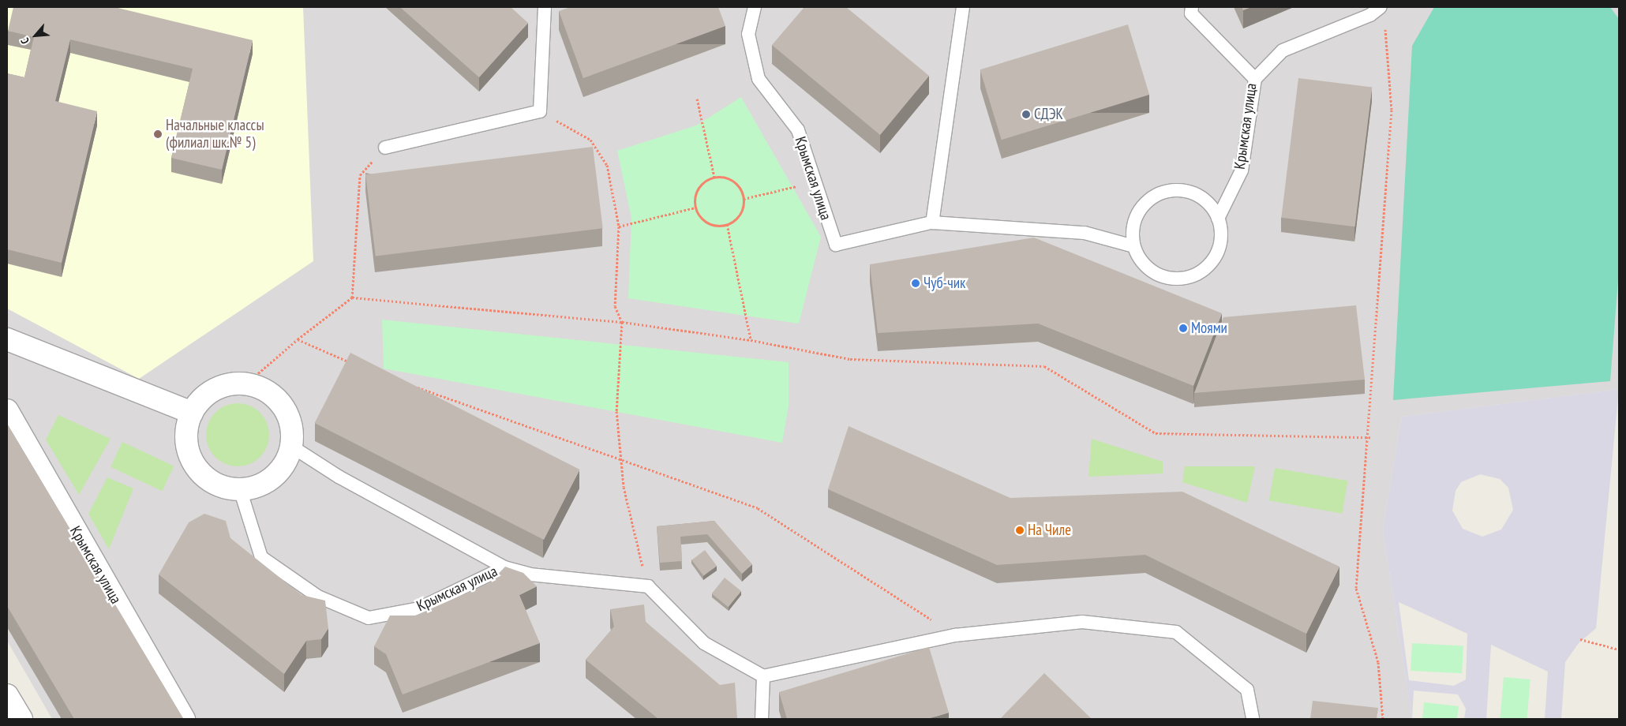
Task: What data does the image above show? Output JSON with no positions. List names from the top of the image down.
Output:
{
  "streets": {
    "street": ["Крымская улица"]
  },
  "places": [
    "СДЭК",
    "Начальные классы (филиал шк.№ 5)",
    "Чуб-чик",
    "Моями",
    "На Чиле"
  ],
  "north": "bottom left"
}
